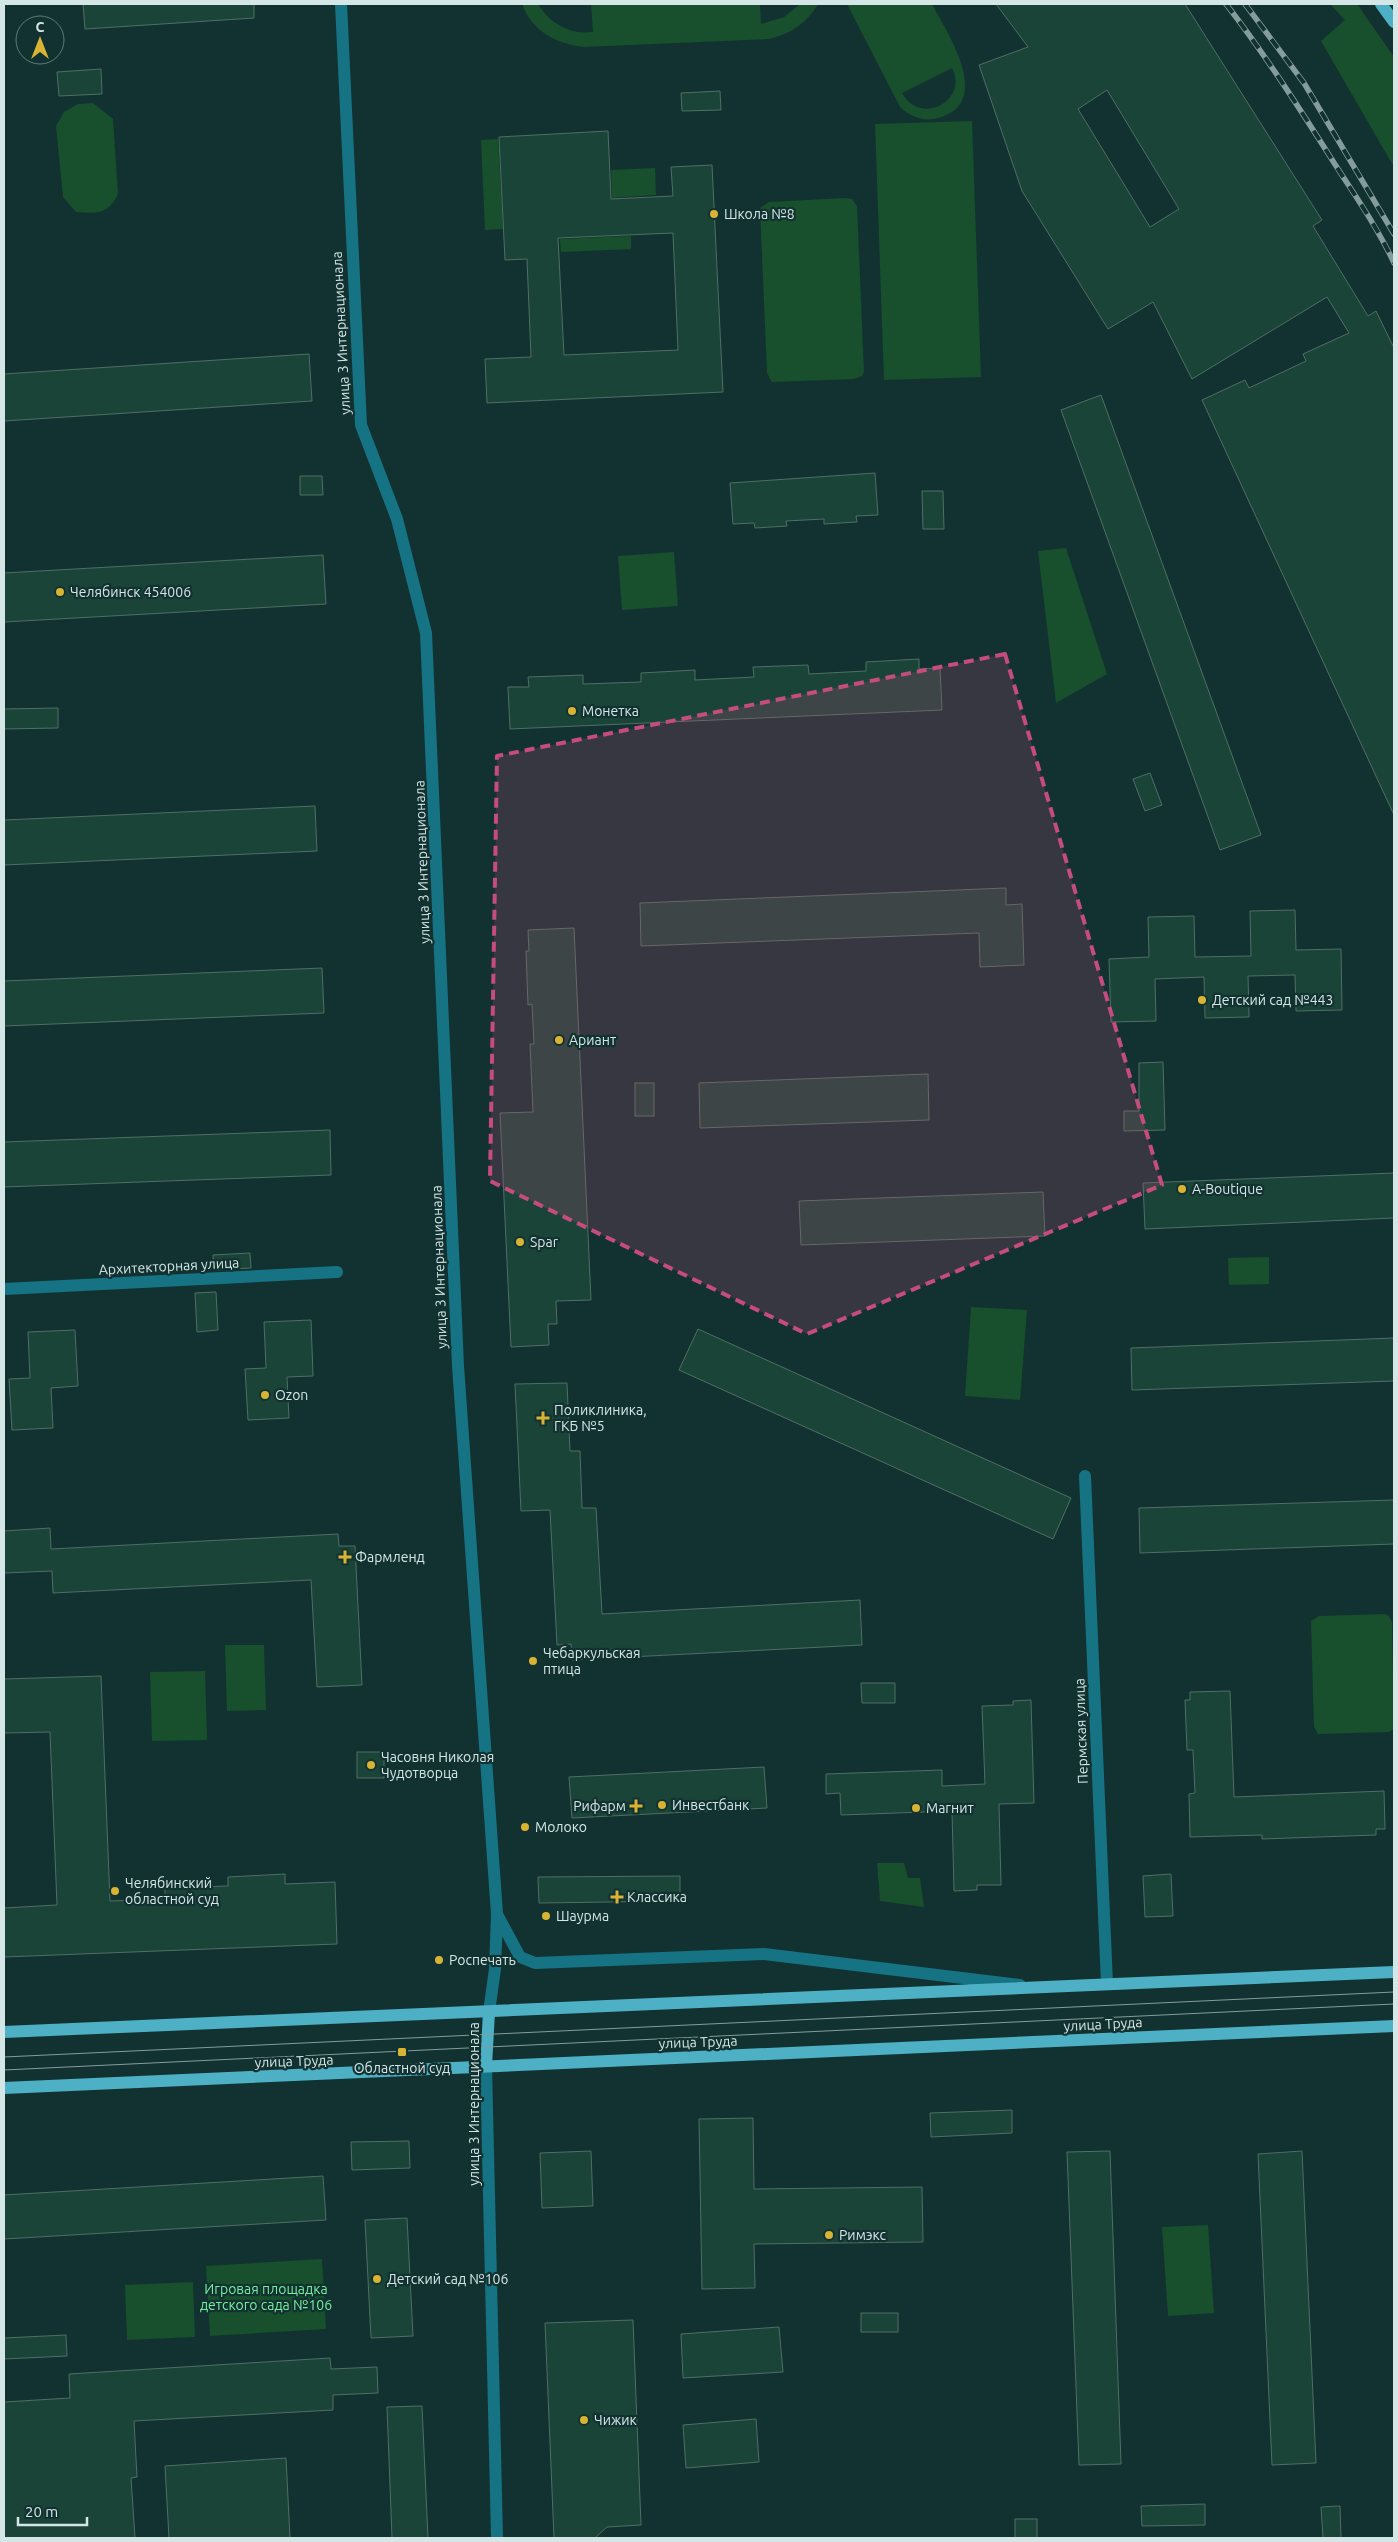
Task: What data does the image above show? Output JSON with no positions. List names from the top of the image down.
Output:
{
  "streets": {
    "main road": ["улица 3 Интернационала", "улица Труда"],
    "street": ["Архитекторная улица", "Пермская улица"]
  },
  "crossings": [
    ["улица 3 Интернационала", "улица Труда"]
  ],
  "parks": ["Игровая площадка детского сада №106"],
  "places": {
    "other": [
      "Школа №8",
      "Челябинск 454006",
      "Монетка",
      "Детский сад №443",
      "Ариант",
      "A-Boutique",
      "Spar",
      "Ozon",
      "Чебаркульская птица",
      "Часовня Николая Чудотворца",
      "Инвестбанк",
      "Магнит",
      "Молоко",
      "Челябинский областной суд",
      "Шаурма",
      "Роспечать",
      "Римэкс",
      "Детский сад №106",
      "Чижик"
    ],
    "health": [
      "Поликлиника, ГКБ №5",
      "Фармленд",
      "Рифарм",
      "Классика"
    ],
    "transit": ["Областной суд"]
  },
  "scale_bar": "20 m",
  "north": "top"
}
